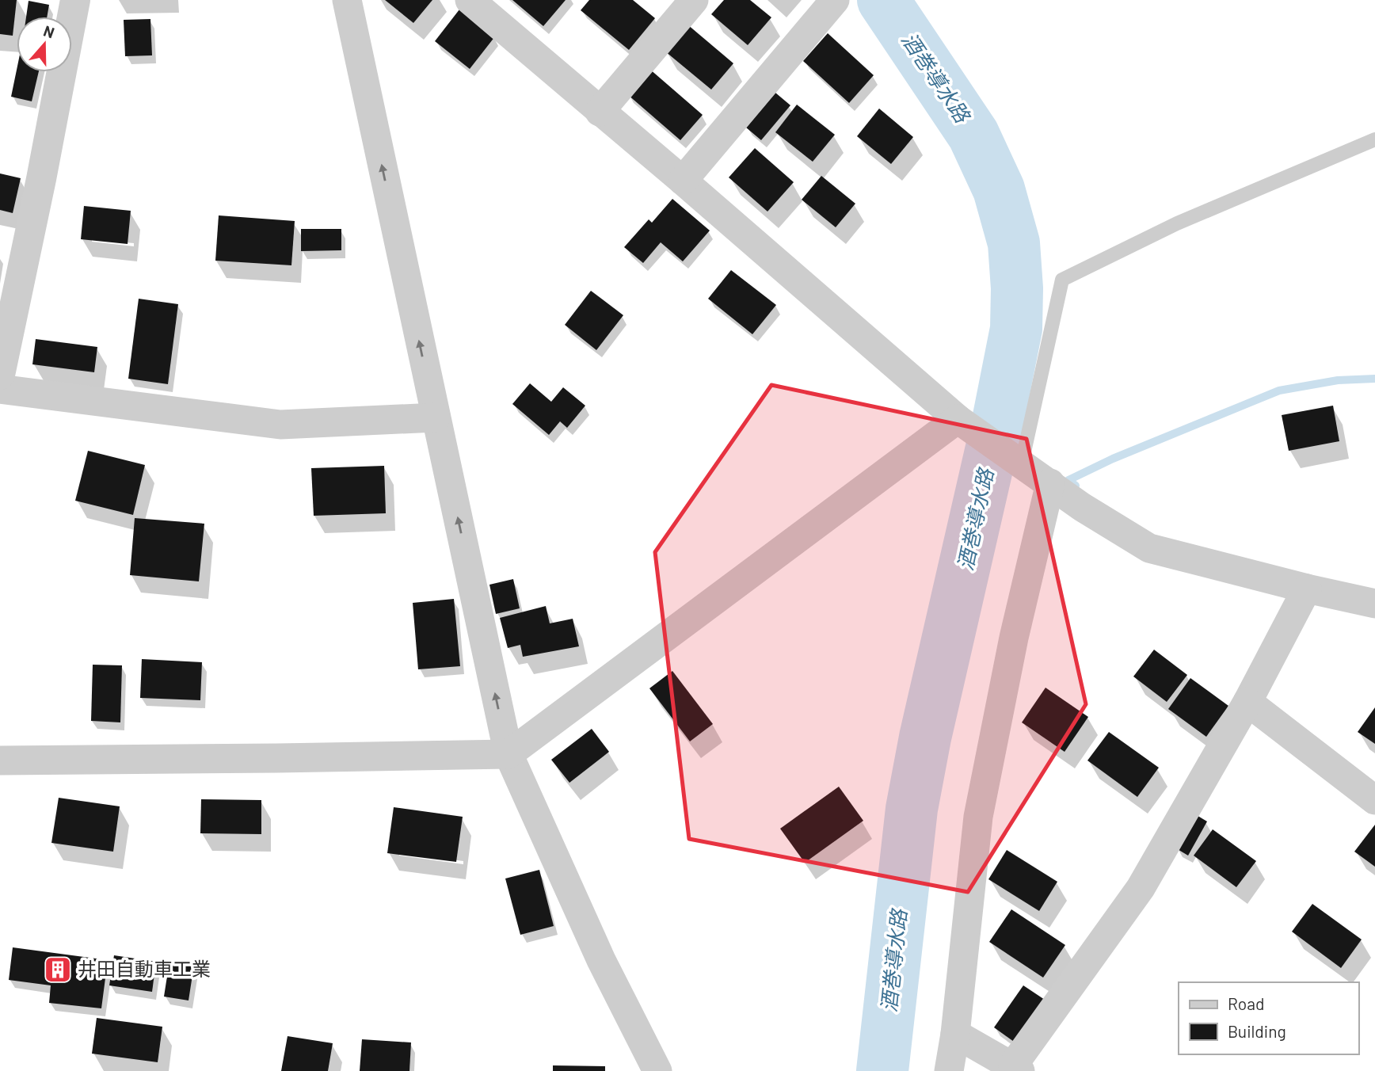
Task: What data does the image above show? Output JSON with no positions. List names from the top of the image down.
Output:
{
  "water": ["酒巻導水路"],
  "places": {
    "building": ["井田自動車工業"]
  },
  "legend": ["Road", "Building"],
  "north": "top"
}
